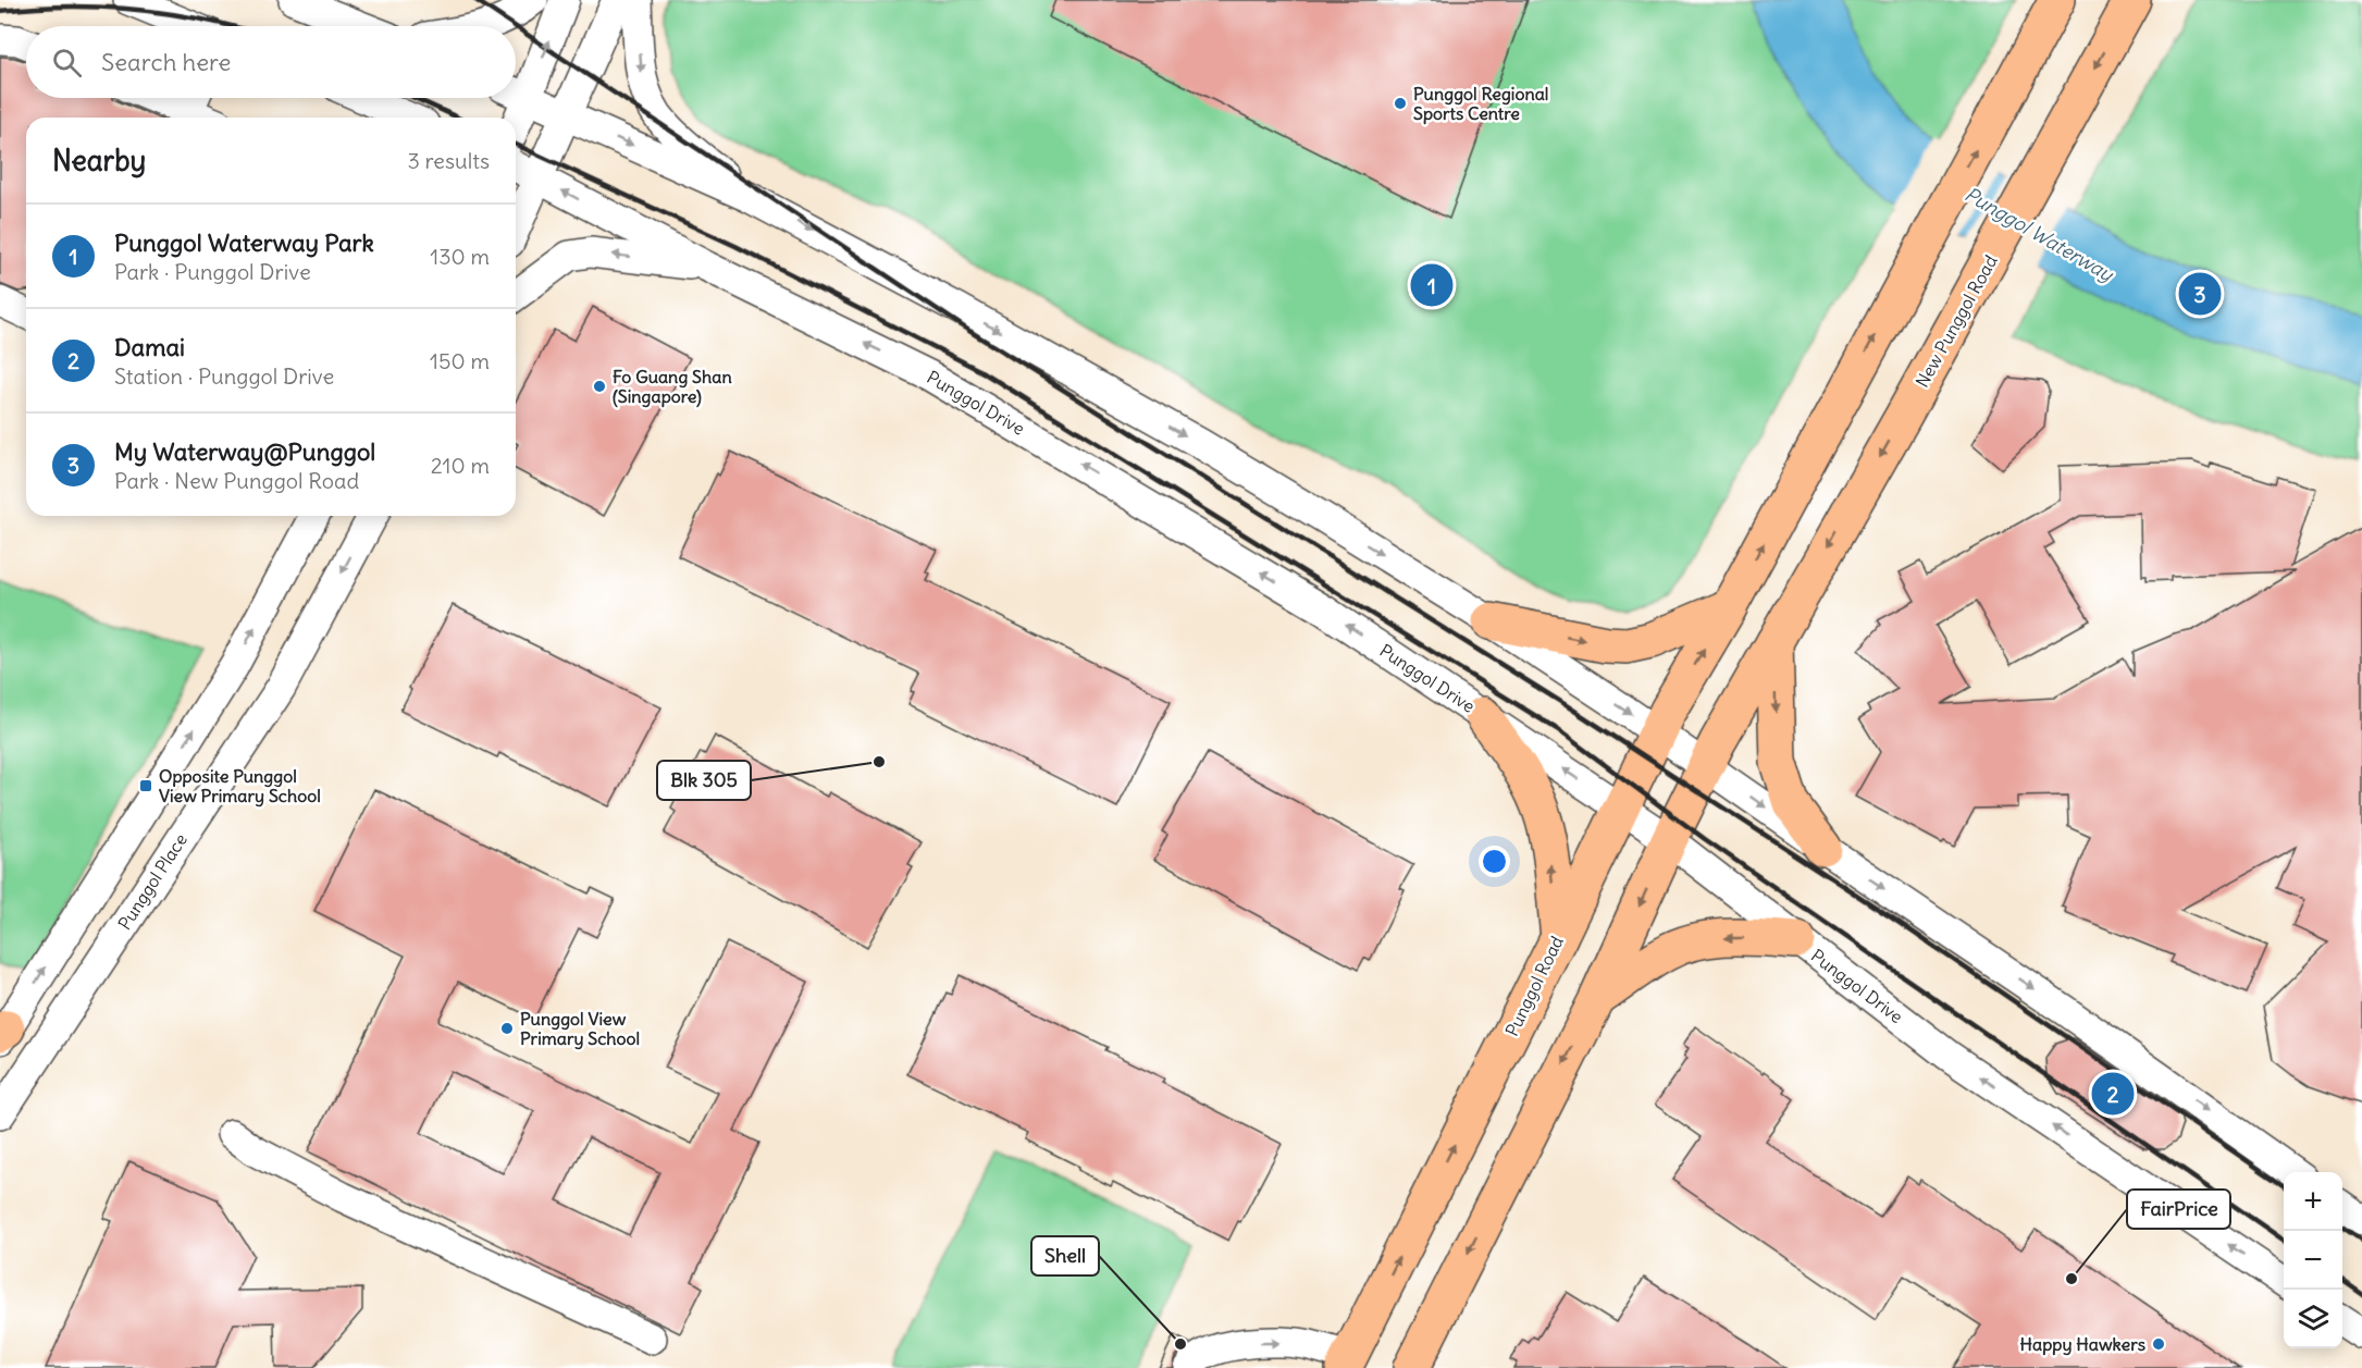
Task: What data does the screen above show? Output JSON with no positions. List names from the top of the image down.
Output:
{
  "streets": {
    "main road": ["New Punggol Road", "Punggol Road"],
    "street": ["Punggol Drive", "Punggol Place"]
  },
  "crossings": [
    ["Punggol Drive", "Punggol Road"]
  ],
  "water": ["Punggol Waterway"],
  "places": {
    "other": [
      "Punggol Regional Sports Centre",
      "Fo Guang Shan (Singapore)",
      "Blk 305",
      "Punggol View Primary School",
      "FairPrice",
      "Shell",
      "Happy Hawkers"
    ],
    "transit": ["Opposite Punggol View Primary School"]
  },
  "page": {
    "search": "Search here",
    "heading": ["Nearby", "3 results"],
    "list": [
      {
        "mark": "1",
        "name": "Punggol Waterway Park",
        "note": "Park · Punggol Drive",
        "value": "130 m"
      },
      {
        "mark": "2",
        "name": "Damai",
        "note": "Station · Punggol Drive",
        "value": "150 m"
      },
      {
        "mark": "3",
        "name": "My Waterway@Punggol",
        "note": "Park · New Punggol Road",
        "value": "210 m"
      }
    ],
    "pins": ["1", "3", "2"],
    "map_buttons": ["+", "−"]
  }
}
